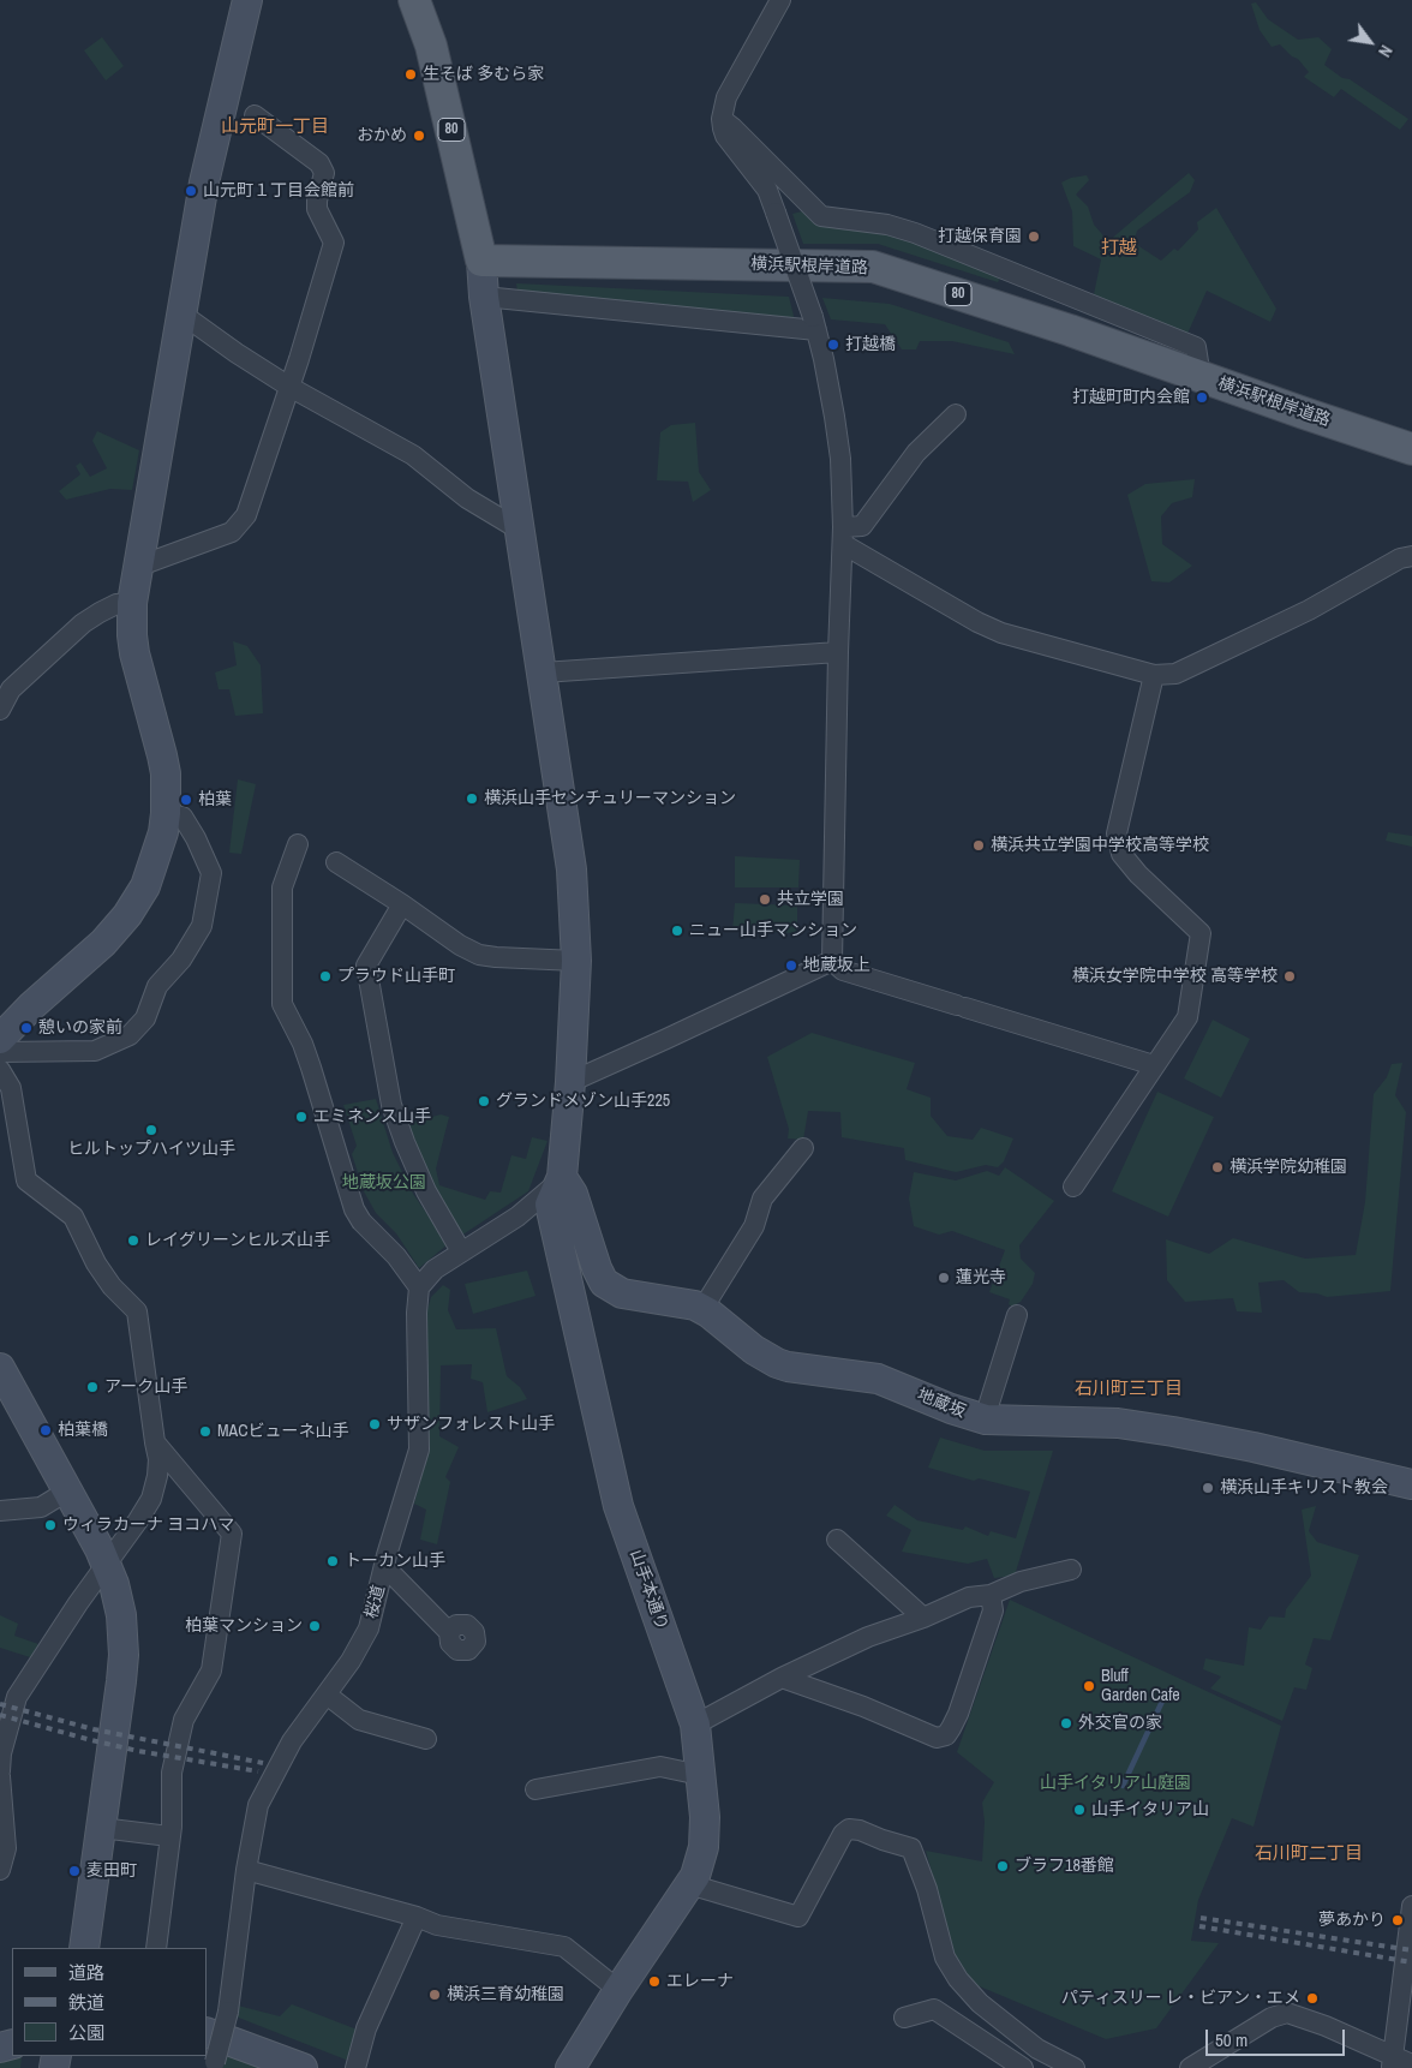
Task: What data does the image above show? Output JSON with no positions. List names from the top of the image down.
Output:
{
  "streets": {
    "main road": ["80", "横浜駅根岸道路"],
    "street": ["地蔵坂", "山手本通り", "桜道"]
  },
  "crossings": [
    ["80", "横浜駅根岸道路"],
    ["80", "山手本通り"],
    ["横浜駅根岸道路", "山手本通り"],
    ["地蔵坂", "山手本通り"]
  ],
  "districts": [
    "山元町一丁目",
    "打越",
    "石川町三丁目",
    "石川町二丁目"
  ],
  "parks": ["地蔵坂公園", "山手イタリア山庭園"],
  "places": [
    "生そば 多むら家",
    "おかめ",
    "山元町１丁目会館前",
    "打越保育園",
    "打越橋",
    "打越町町内会館",
    "横浜山手センチュリーマンション",
    "柏葉",
    "横浜共立学園中学校高等学校",
    "共立学園",
    "ニュー山手マンション",
    "地蔵坂上",
    "プラウド山手町",
    "横浜女学院中学校 高等学校",
    "憩いの家前",
    "グランドメゾン山手225",
    "エミネンス山手",
    "ヒルトップハイツ山手",
    "横浜学院幼稚園",
    "レイグリーンヒルズ山手",
    "蓮光寺",
    "アーク山手",
    "サザンフォレスト山手",
    "柏葉橋",
    "MACビューネ山手",
    "横浜山手キリスト教会",
    "ウィラカーナ ヨコハマ",
    "トーカン山手",
    "柏葉マンション",
    "Bluff Garden Cafe",
    "外交官の家",
    "山手イタリア山",
    "ブラフ18番館",
    "麦田町",
    "夢あかり",
    "エレーナ",
    "横浜三育幼稚園",
    "パティスリー レ・ビアン・エメ"
  ],
  "legend": ["道路", "鉄道", "公園"],
  "scale_bar": "50 m",
  "north": "bottom right"
}
